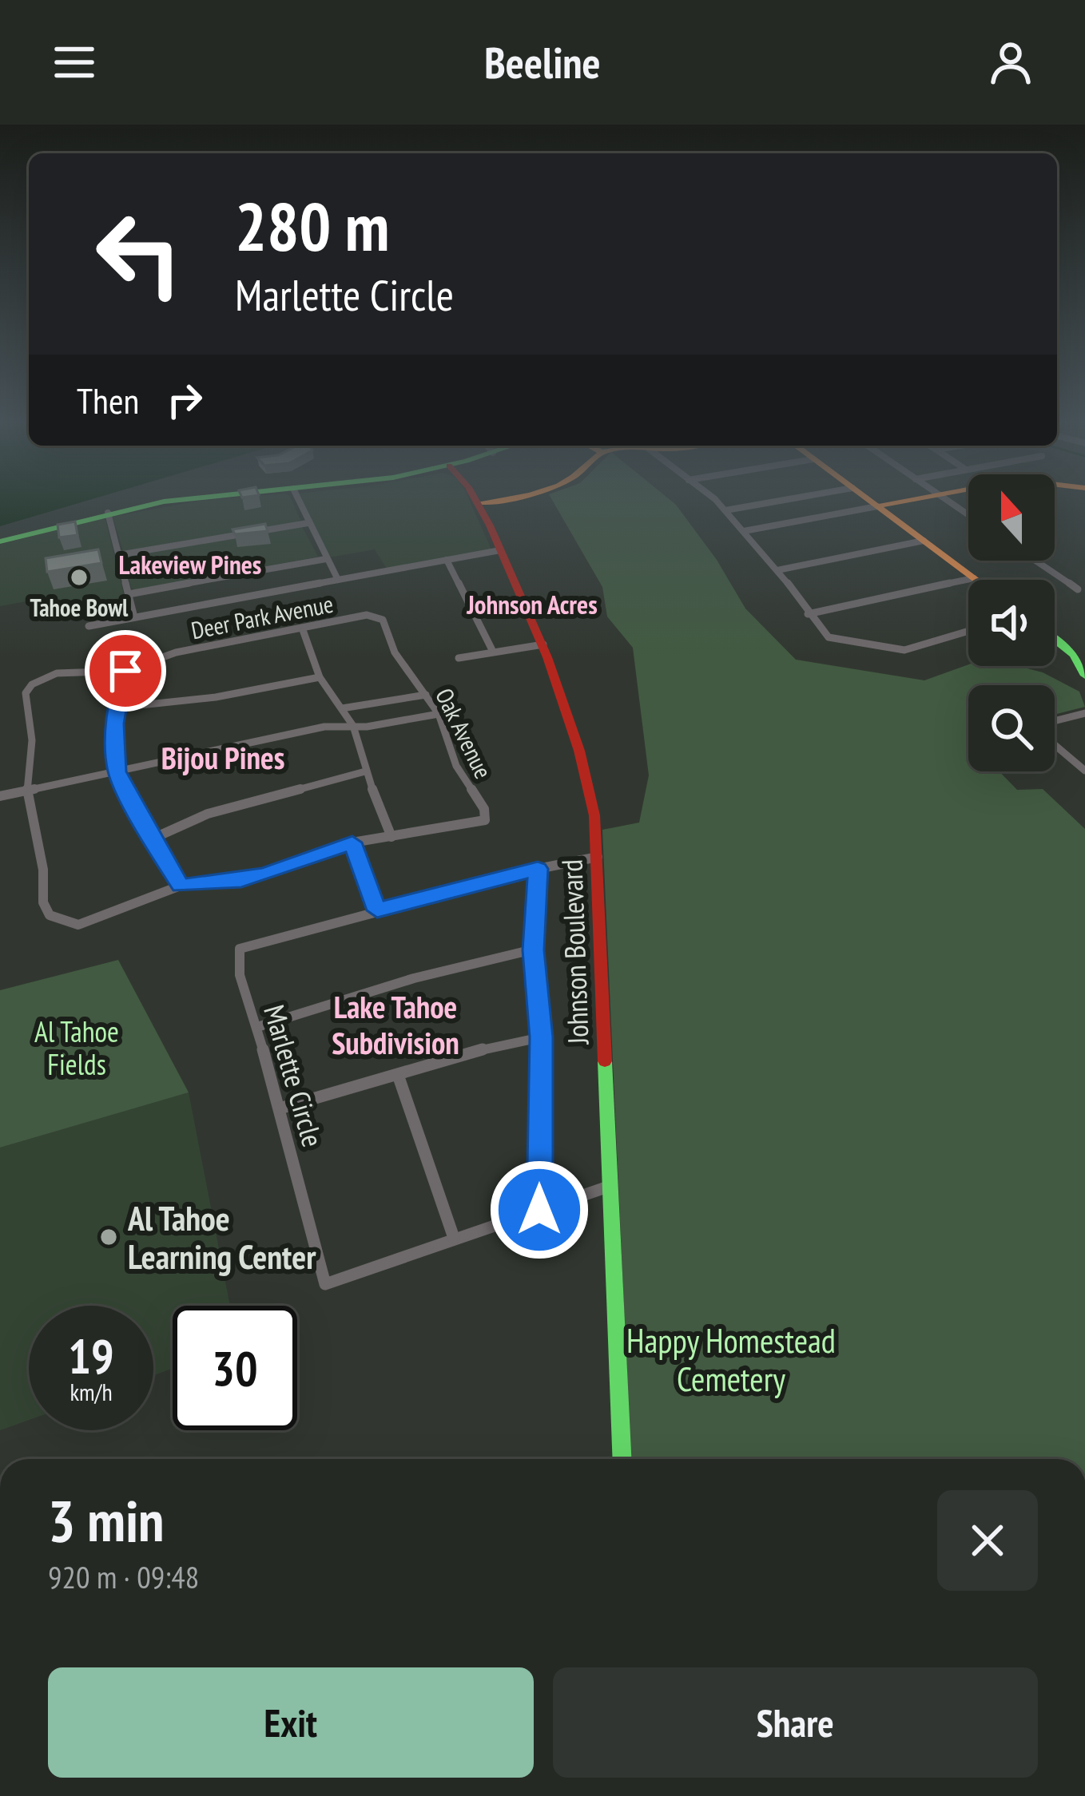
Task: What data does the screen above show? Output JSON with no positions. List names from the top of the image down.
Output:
{
  "streets": {
    "main road": ["Johnson Boulevard"],
    "street": ["Deer Park Avenue", "Oak Avenue", "Marlette Circle"]
  },
  "crossings": [
    ["Deer Park Avenue", "Oak Avenue"],
    ["Johnson Boulevard", "Marlette Circle"]
  ],
  "districts": [
    "Lakeview Pines",
    "Johnson Acres",
    "Bijou Pines",
    "Lake Tahoe Subdivision"
  ],
  "parks": ["Al Tahoe Fields", "Happy Homestead Cemetery"],
  "places": ["Tahoe Bowl", "Al Tahoe Learning Center"],
  "north": "top",
  "page": {
    "header": "Beeline",
    "turn": ["280 m", "Marlette Circle"],
    "then": "Then",
    "speed": "19 km/h",
    "limit": "30",
    "heading": ["3 min", "920 m · 09:48"],
    "buttons": ["Exit", "Share"]
  }
}
